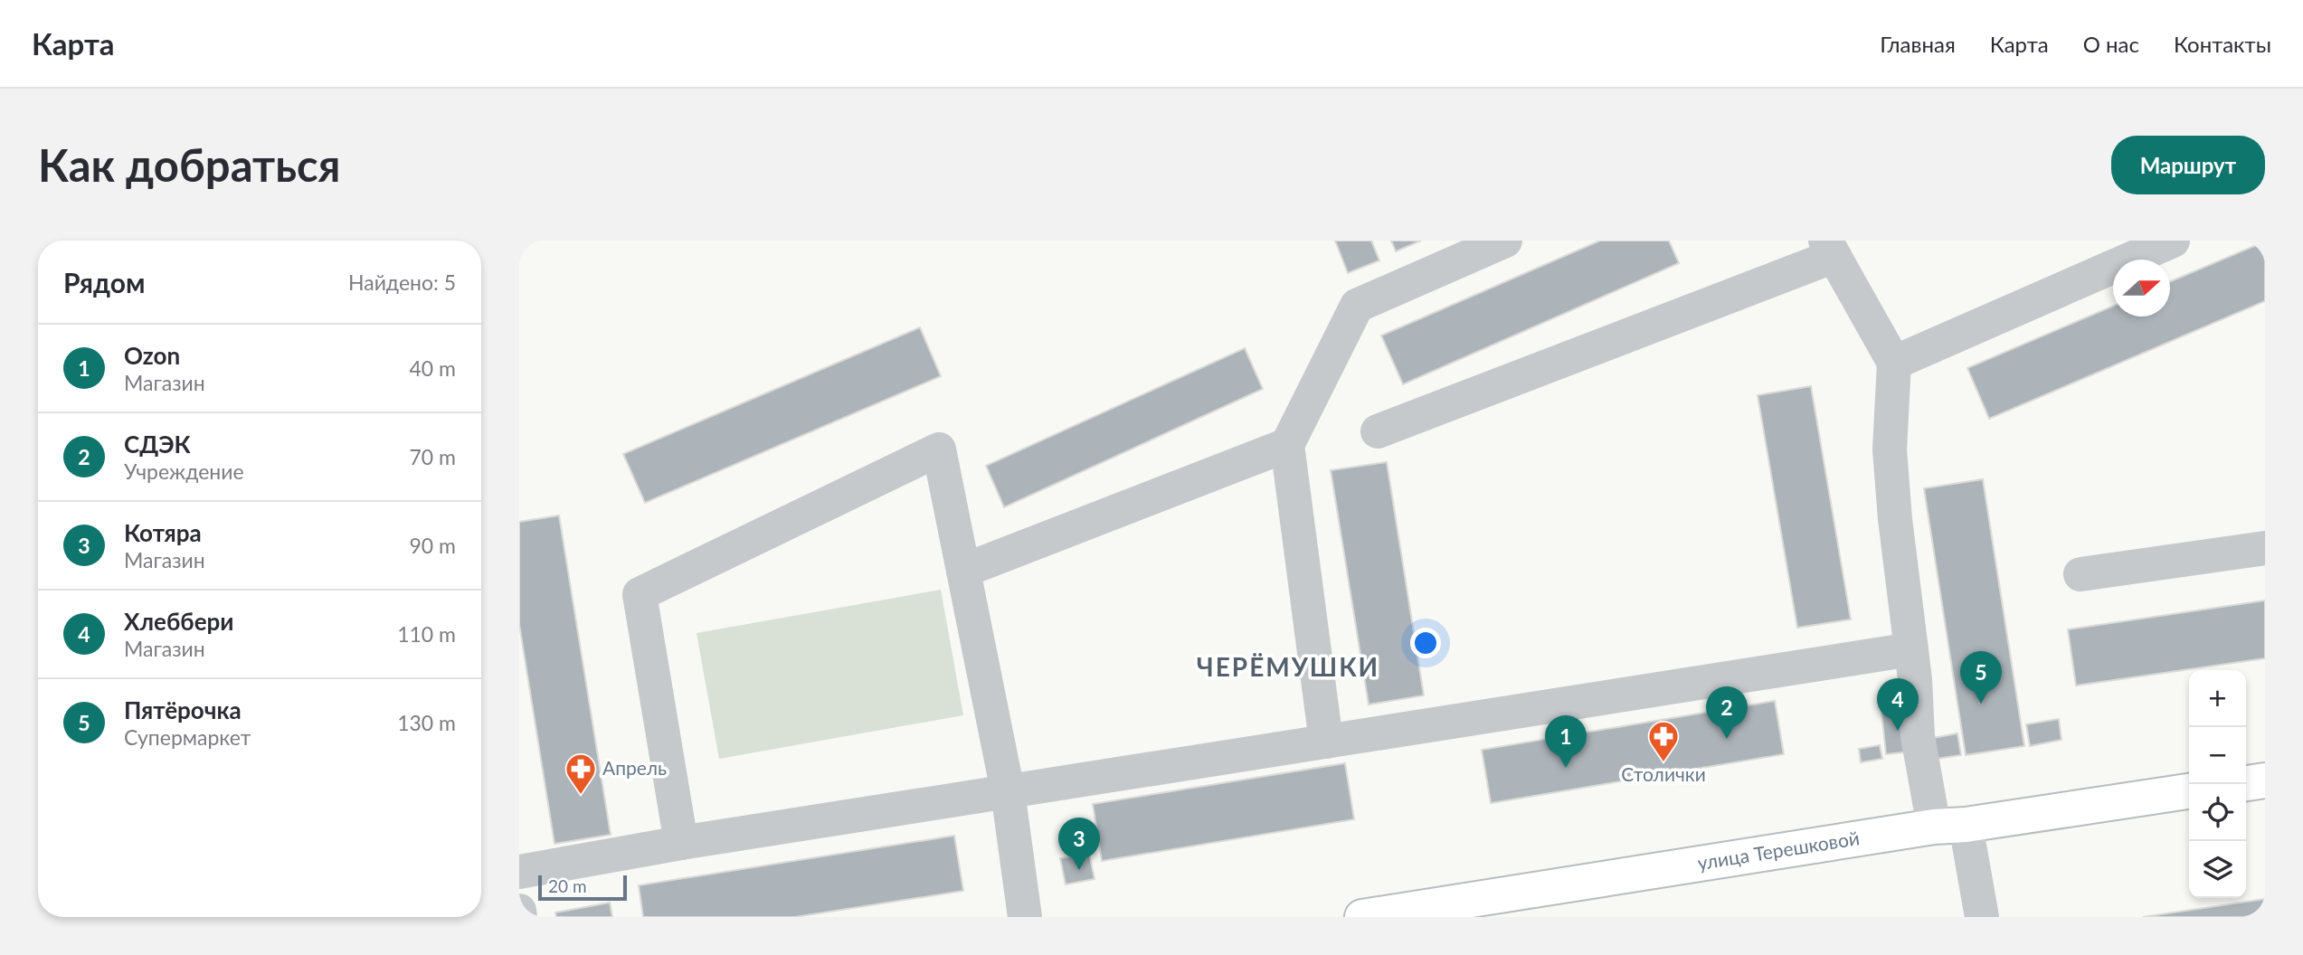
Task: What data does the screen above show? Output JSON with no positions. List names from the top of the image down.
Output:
{
  "streets": {
    "main road": ["улица Терешковой"]
  },
  "districts": ["ЧЕРЁМУШКИ"],
  "places": {
    "pharmacy": ["Столички", "Апрель"]
  },
  "scale_bar": "20 m",
  "north": "right",
  "page": {
    "header": "Карта",
    "nav": [
      "Главная",
      "Карта",
      "О нас",
      "Контакты"
    ],
    "buttons": "Маршрут",
    "title": "Как добраться",
    "heading": ["Рядом", "Найдено: 5"],
    "list": [
      {
        "mark": "1",
        "name": "Ozon",
        "note": "Магазин",
        "value": "40 m"
      },
      {
        "mark": "2",
        "name": "СДЭК",
        "note": "Учреждение",
        "value": "70 m"
      },
      {
        "mark": "3",
        "name": "Котяра",
        "note": "Магазин",
        "value": "90 m"
      },
      {
        "mark": "4",
        "name": "Хлеббери",
        "note": "Магазин",
        "value": "110 m"
      },
      {
        "mark": "5",
        "name": "Пятёрочка",
        "note": "Супермаркет",
        "value": "130 m"
      }
    ],
    "pins": [
      "5",
      "4",
      "2",
      "1",
      "3"
    ],
    "map_buttons": ["+", "−"],
    "scale": "20 m"
  }
}
